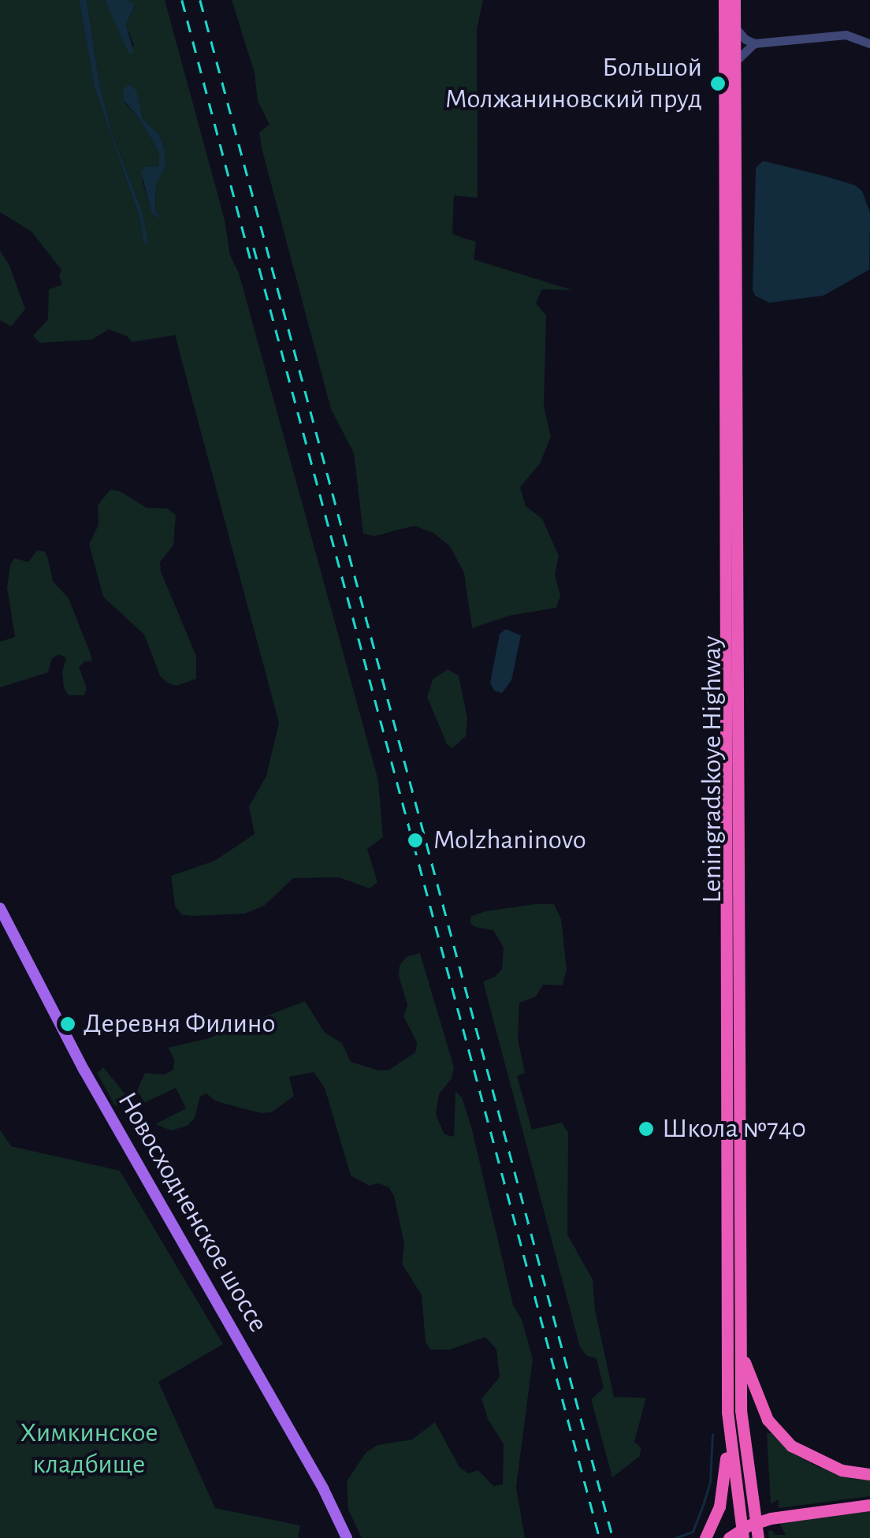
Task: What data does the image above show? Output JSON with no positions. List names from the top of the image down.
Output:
{
  "streets": {
    "highway": ["Leningradskoye Highway"],
    "main road": ["Новосходненское шоссе"]
  },
  "parks": ["Химкинское кладбище"],
  "places": [
    "Большой Молжаниновский пруд",
    "Molzhaninovo",
    "Деревня Филино",
    "Школа №740"
  ]
}
